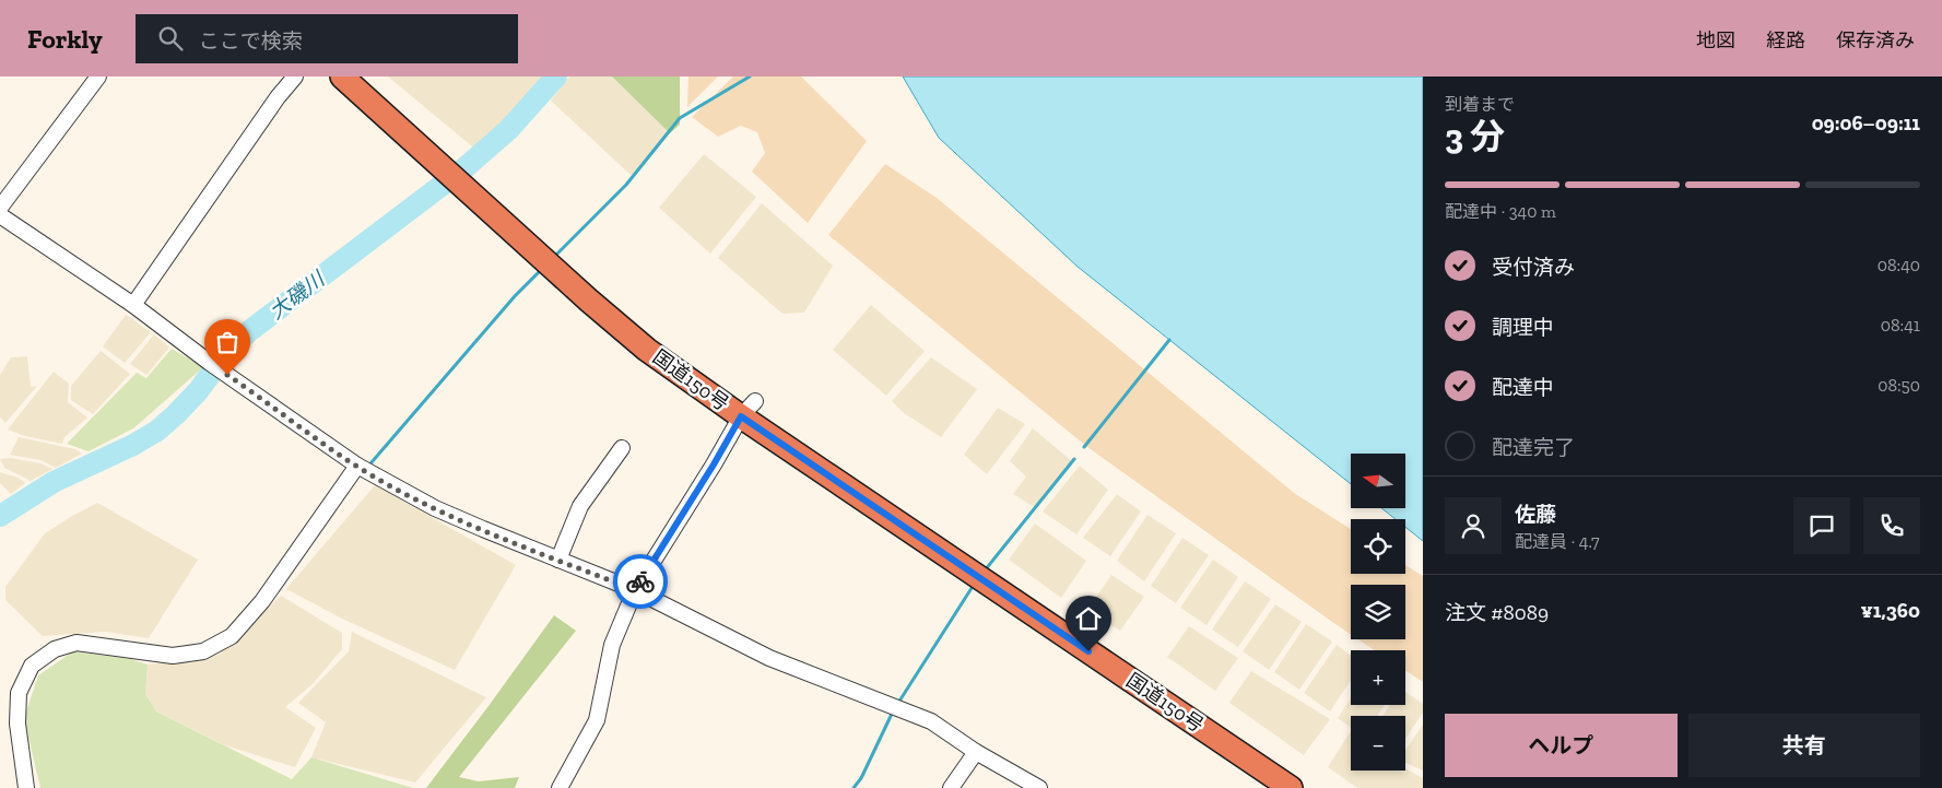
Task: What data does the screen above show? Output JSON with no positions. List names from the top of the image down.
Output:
{
  "streets": {
    "highway": ["国道150号"]
  },
  "water": ["大磯川"],
  "north": "left",
  "page": {
    "header": "Forkly",
    "search": "ここで検索",
    "nav": ["地図", "経路", "保存済み"],
    "heading": ["3 分", "到着まで", "09:06–09:11"],
    "panel": [
      "佐藤",
      "配達員 · 4.7",
      "注文 #8089",
      "¥1,360"
    ],
    "bar": "配達中 · 340 m",
    "list": [
      ["受付済み", "08:40"],
      ["調理中", "08:41"],
      ["配達中", "08:50"],
      "配達完了"
    ],
    "map_buttons": ["+", "−"],
    "buttons": ["ヘルプ", "共有"]
  }
}
